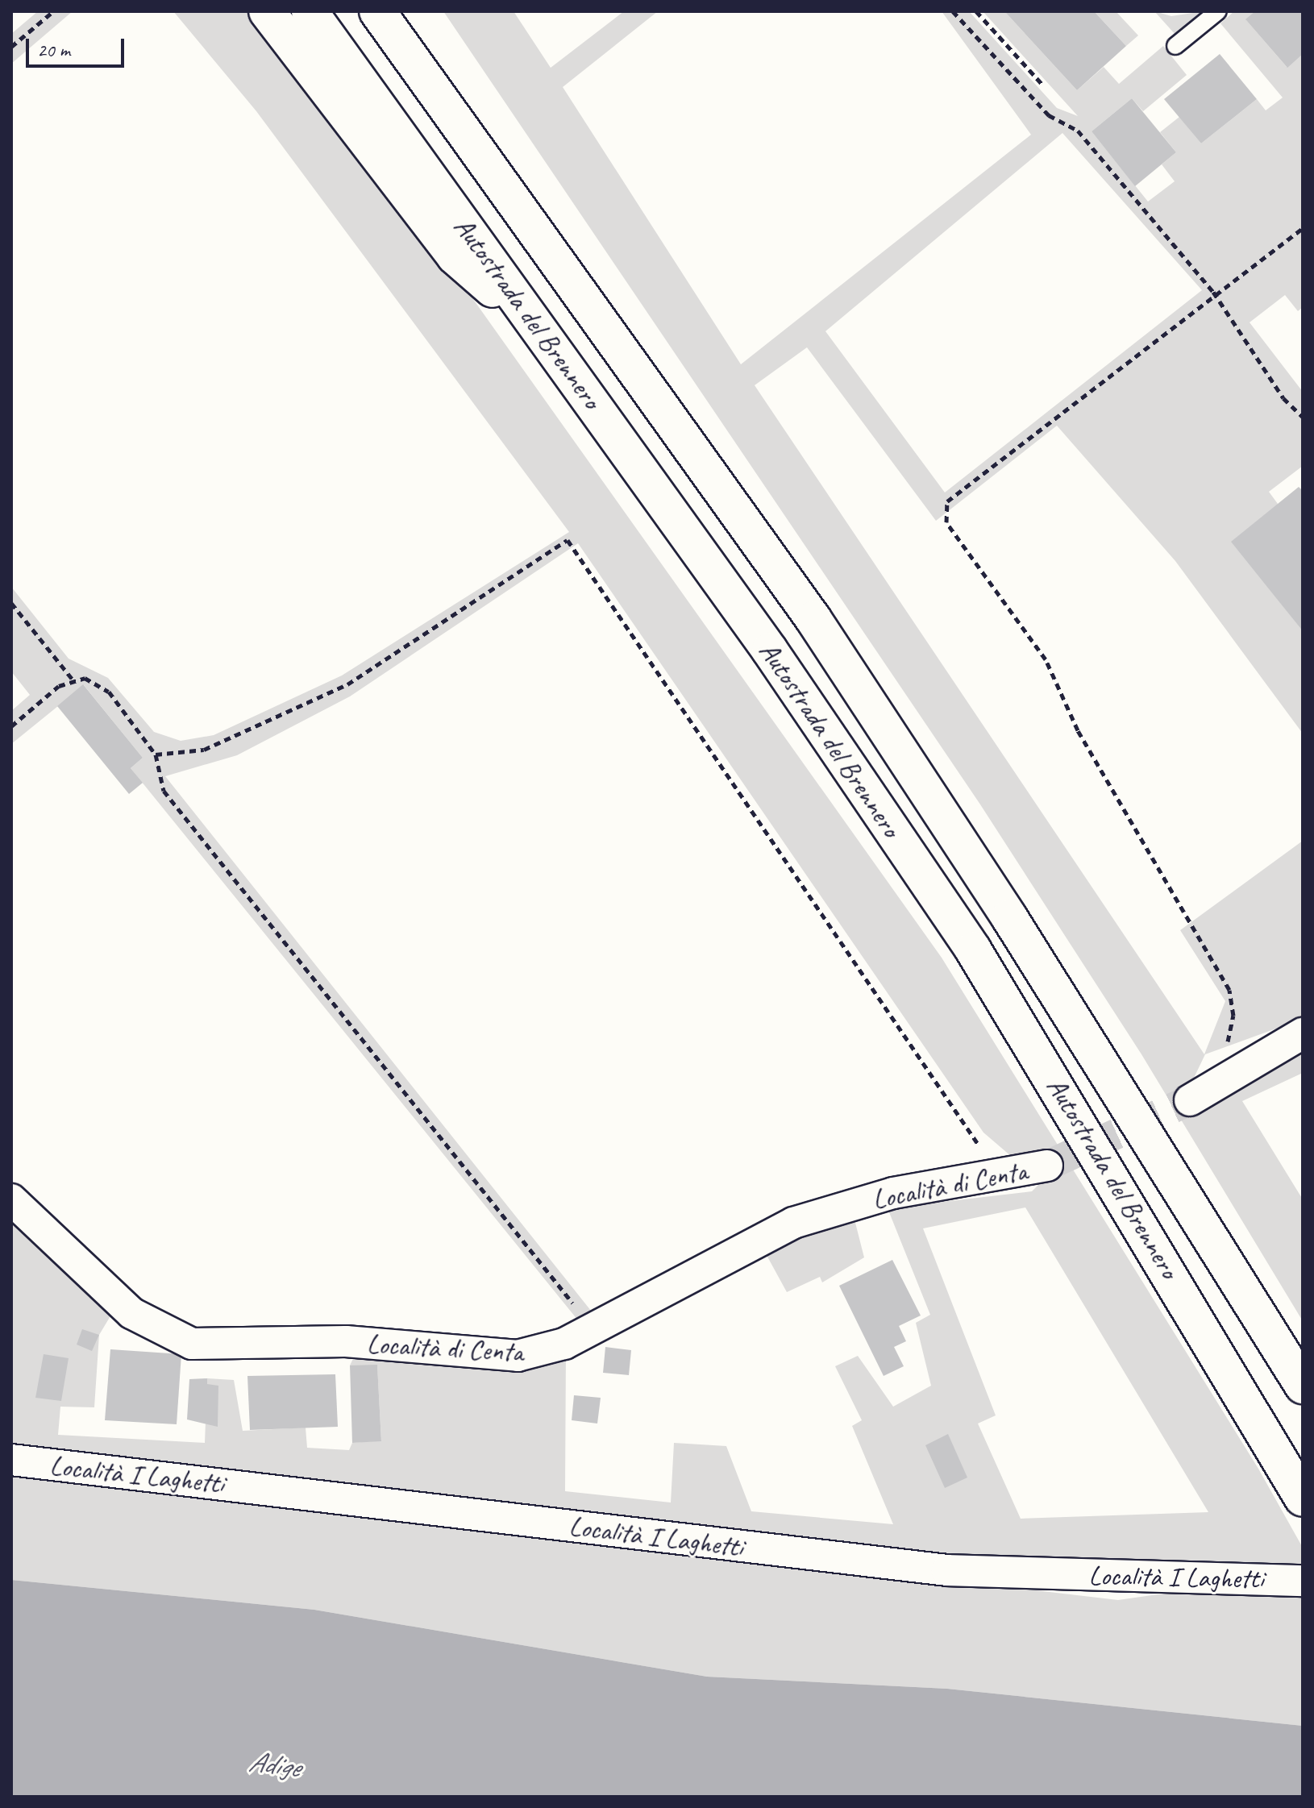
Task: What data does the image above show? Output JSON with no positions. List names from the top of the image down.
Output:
{
  "streets": {
    "highway": ["Autostrada del Brennero"],
    "street": ["Località di Centa", "Località I Laghetti"]
  },
  "water": ["Adige"],
  "scale_bar": "20 m"
}
